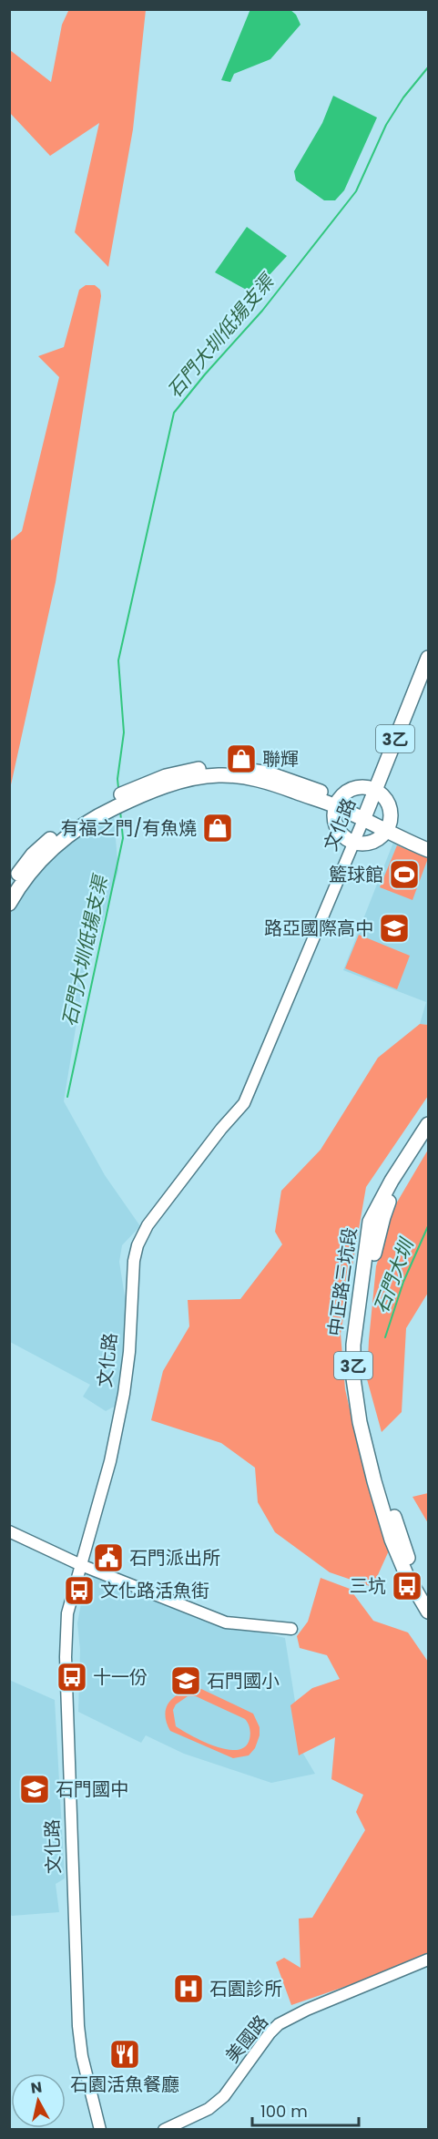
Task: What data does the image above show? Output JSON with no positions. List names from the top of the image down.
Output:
{
  "streets": {
    "main road": ["3乙", "文化路", "中正路三坑段"],
    "street": ["美國路"]
  },
  "water": ["石門大圳低揚支渠", "石門大圳"],
  "places": {
    "shop": ["聯輝", "有福之門/有魚燒"],
    "sports": ["籃球館"],
    "school or university": ["路亞國際高中", "石門國小", "石門國中"],
    "public building": ["石門派出所"],
    "bus stop": ["三坑", "文化路活魚街", "十一份"],
    "hospital": ["石園診所"],
    "restaurant": ["石園活魚餐廳"]
  },
  "scale_bar": "100 m",
  "north": "top"
}
